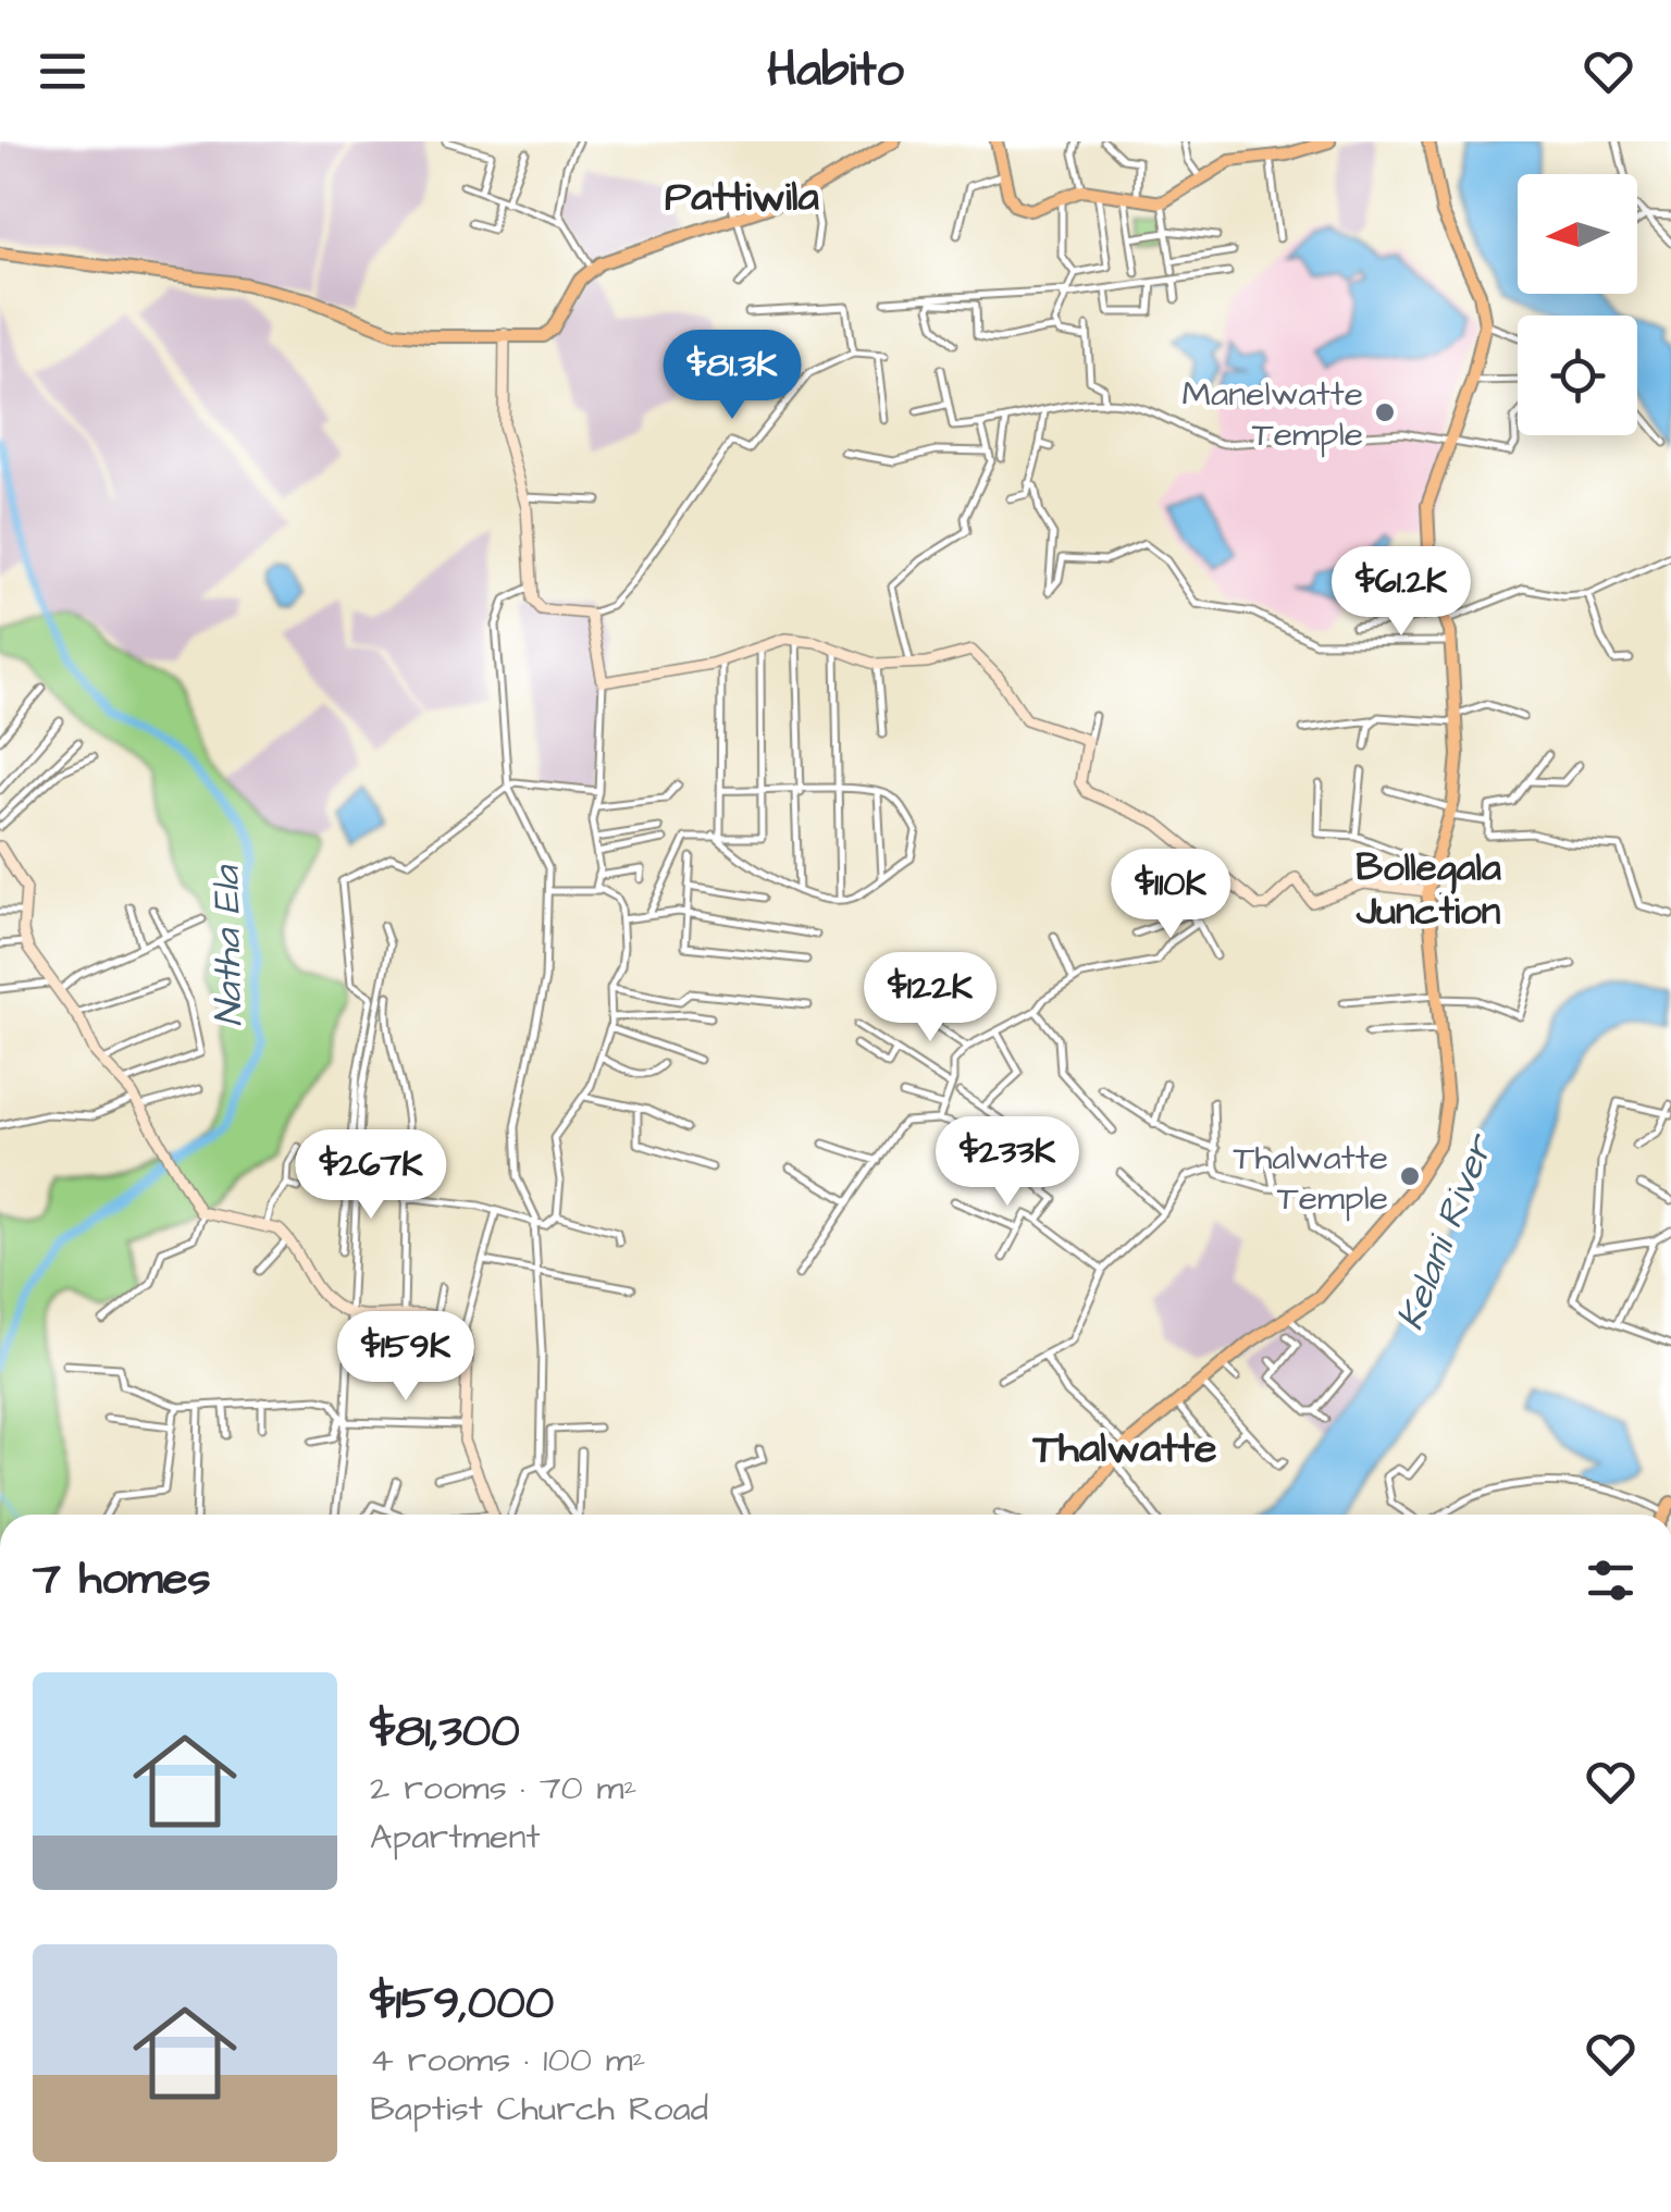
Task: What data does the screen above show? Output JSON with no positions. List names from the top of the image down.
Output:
{
  "districts": ["Pattiwila", "Bollegala Junction", "Thalwatte"],
  "water": ["Natha Ela", "Kelani River"],
  "places": ["Manelwatte Temple", "Thalwatte Temple"],
  "north": "left",
  "page": {
    "header": "Habito",
    "price": [
      "$81.3K",
      "$61.2K",
      "$110K",
      "$122K",
      "$233K",
      "$267K",
      "$159K"
    ],
    "heading": "7 homes",
    "list": [
      {
        "name": "$81,300",
        "note": "2 rooms · 70 m² · Apartment"
      },
      {
        "name": "$159,000",
        "note": "4 rooms · 100 m² · Baptist Church Road"
      }
    ]
  }
}
